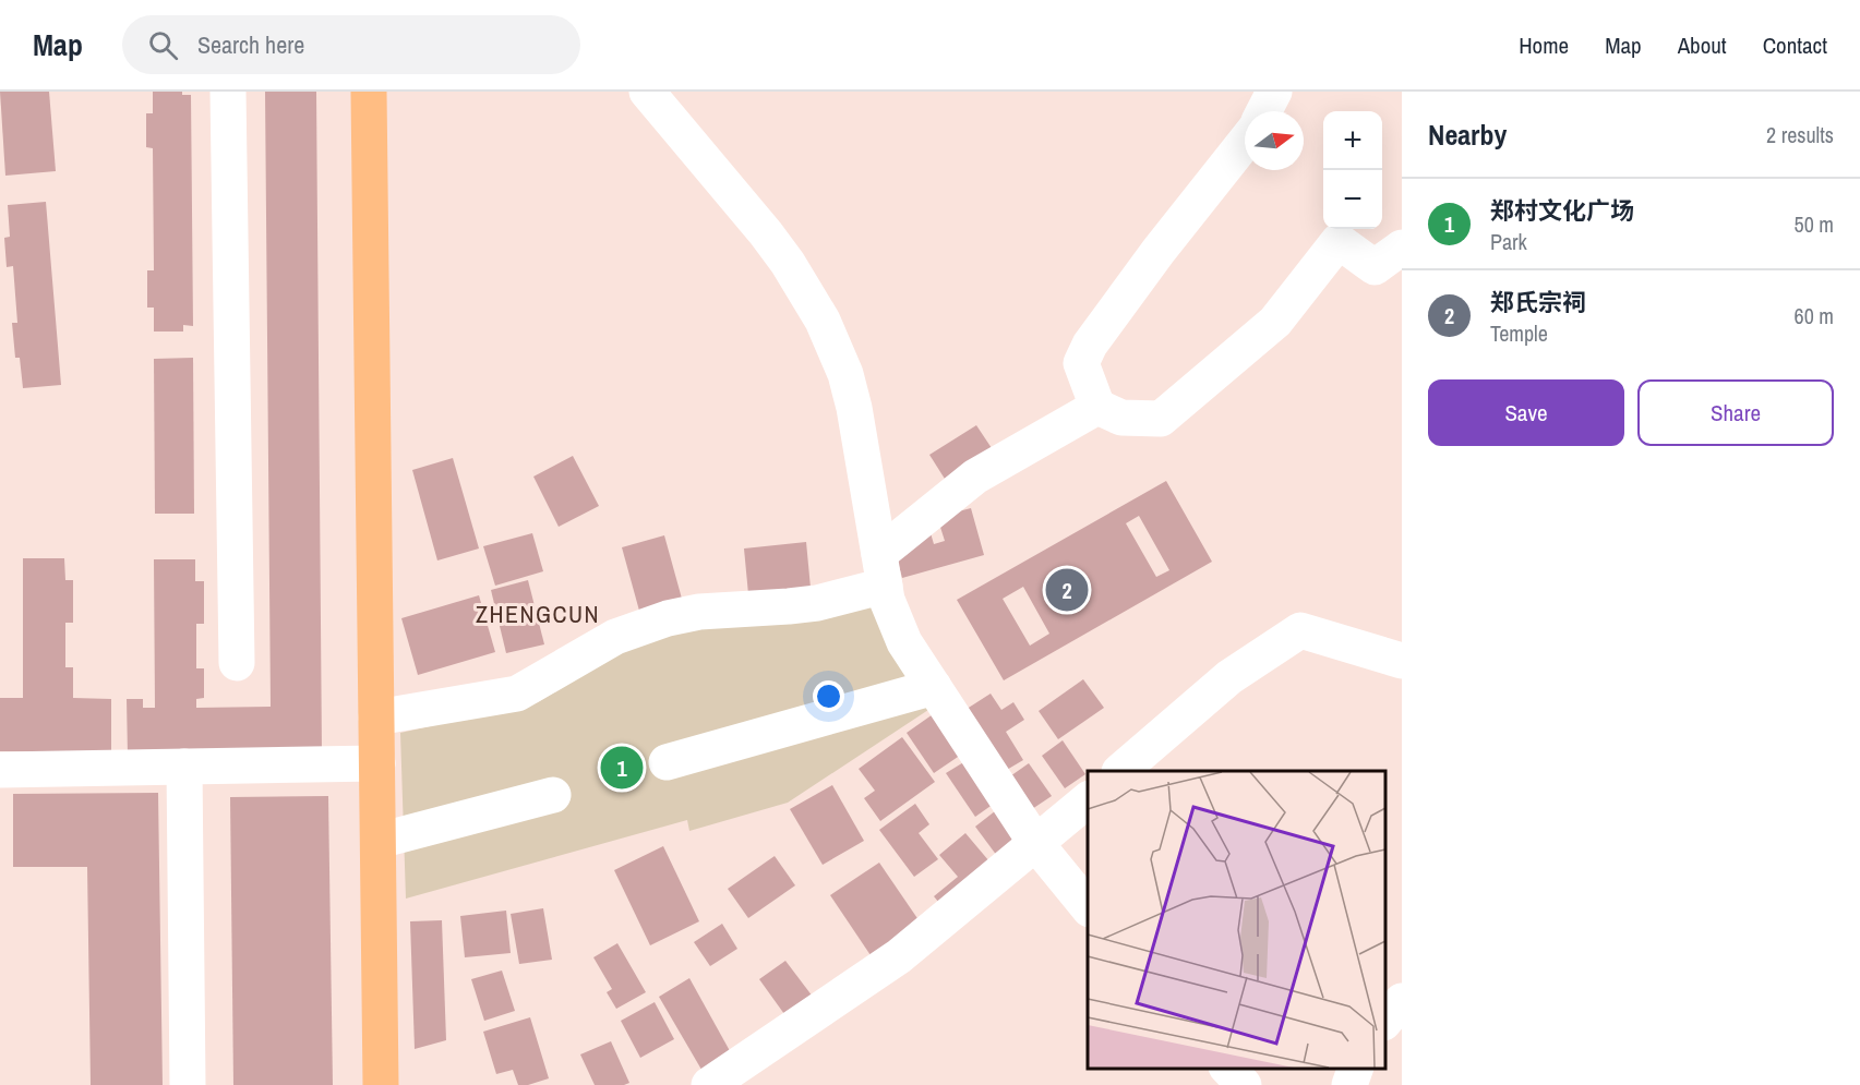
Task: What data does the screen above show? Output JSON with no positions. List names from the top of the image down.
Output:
{
  "districts": ["ZHENGCUN"],
  "north": "right",
  "page": {
    "header": "Map",
    "search": "Search here",
    "nav": [
      "Home",
      "Map",
      "About",
      "Contact"
    ],
    "heading": ["Nearby", "2 results"],
    "map_buttons": ["+", "−"],
    "list": [
      {
        "mark": "1",
        "name": "郑村文化广场",
        "note": "Park",
        "value": "50 m"
      },
      {
        "mark": "2",
        "name": "郑氏宗祠",
        "note": "Temple",
        "value": "60 m"
      }
    ],
    "buttons": ["Save", "Share"],
    "pins": ["2", "1"]
  }
}
